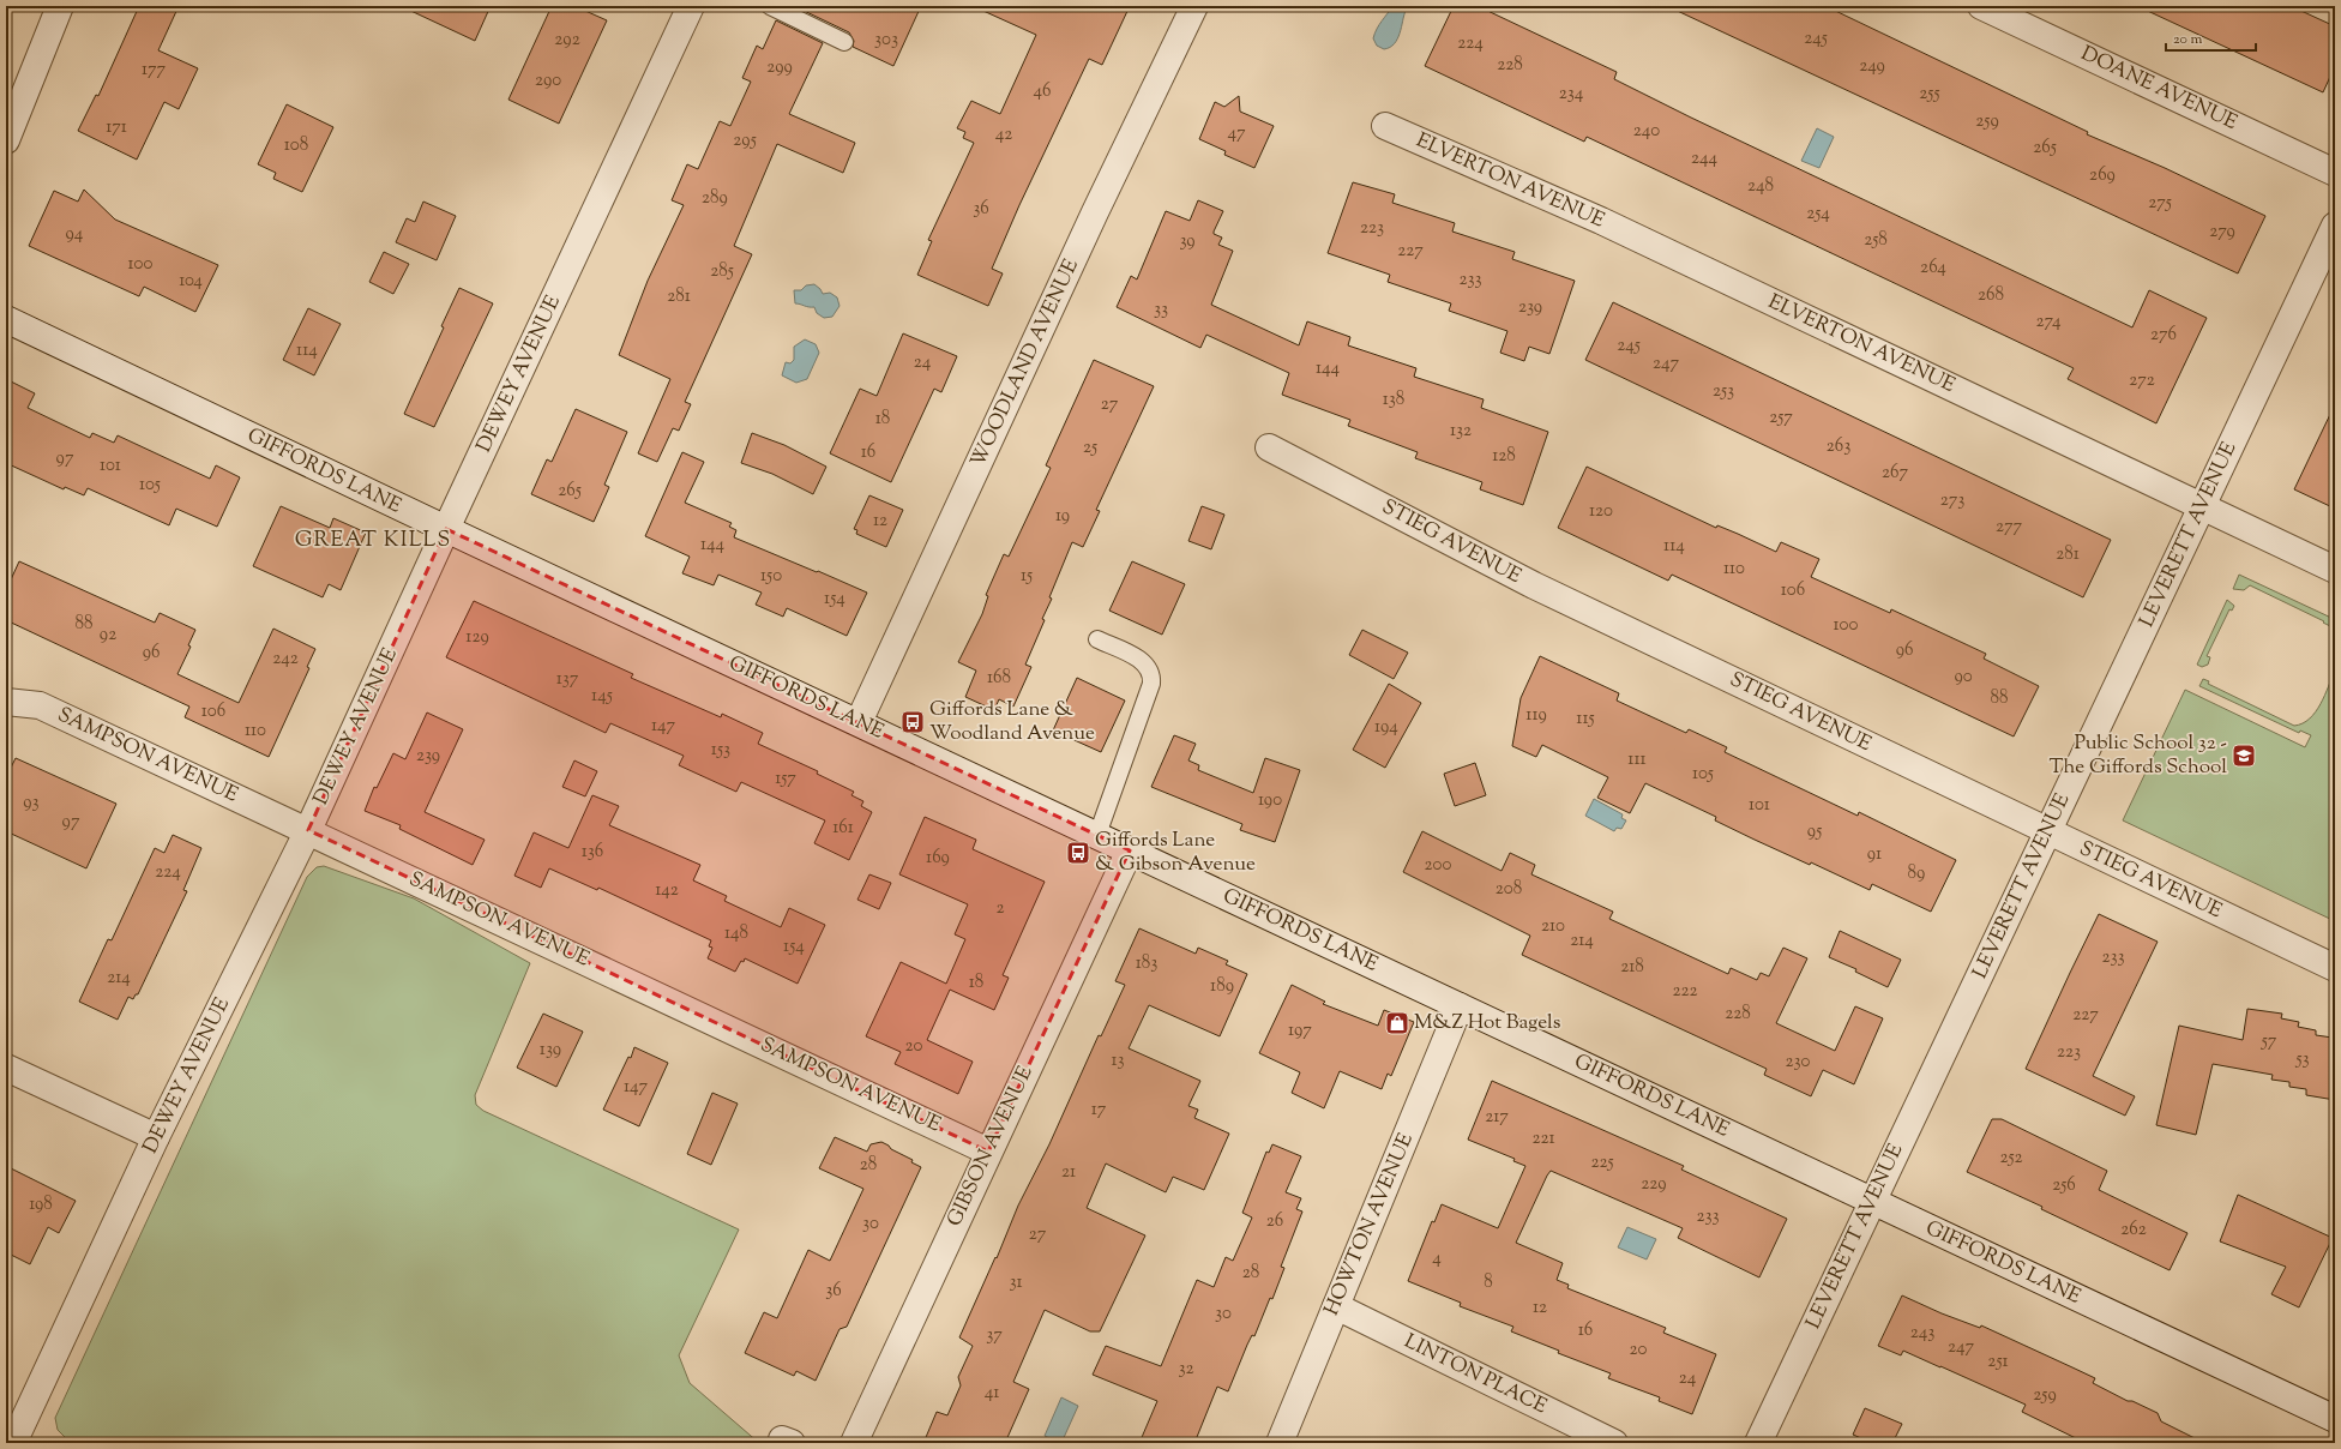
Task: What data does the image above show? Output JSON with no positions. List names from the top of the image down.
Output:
{
  "streets": {
    "street": [
      "DOANE AVENUE",
      "ELVERTON AVENUE",
      "WOODLAND AVENUE",
      "DEWEY AVENUE",
      "GIFFORDS LANE",
      "LEVERETT AVENUE",
      "STIEG AVENUE",
      "SAMPSON AVENUE",
      "GIBSON AVENUE",
      "HOWTON AVENUE",
      "LINTON PLACE"
    ]
  },
  "crossings": [
    ["ELVERTON AVENUE", "LEVERETT AVENUE"],
    ["WOODLAND AVENUE", "GIFFORDS LANE"],
    ["DEWEY AVENUE", "GIFFORDS LANE"],
    ["DEWEY AVENUE", "SAMPSON AVENUE"],
    ["GIFFORDS LANE", "LEVERETT AVENUE"],
    ["GIFFORDS LANE", "GIBSON AVENUE"],
    ["GIFFORDS LANE", "HOWTON AVENUE"],
    ["LEVERETT AVENUE", "STIEG AVENUE"],
    ["SAMPSON AVENUE", "GIBSON AVENUE"],
    ["HOWTON AVENUE", "LINTON PLACE"]
  ],
  "districts": ["GREAT KILLS"],
  "places": {
    "bus stop": ["Giffords Lane & Woodland Avenue", "Giffords Lane & Gibson Avenue"],
    "school or university": ["Public School 32 - The Giffords School"],
    "shop": ["M&Z Hot Bagels"]
  },
  "house_numbers": [
    "245",
    "292",
    "303",
    "224",
    "228",
    "249",
    "299",
    "177",
    "290",
    "46",
    "234",
    "255",
    "259",
    "171",
    "240",
    "47",
    "42",
    "295",
    "108",
    "265",
    "244",
    "269",
    "248",
    "289",
    "275",
    "36",
    "254",
    "223",
    "279",
    "94",
    "258",
    "39",
    "227",
    "100",
    "264",
    "285",
    "233",
    "104",
    "268",
    "281",
    "239",
    "33",
    "274",
    "276",
    "245",
    "114",
    "24",
    "247",
    "144",
    "272",
    "253",
    "138",
    "27",
    "257",
    "18",
    "132",
    "263",
    "25",
    "16",
    "128",
    "97",
    "101",
    "267",
    "105",
    "265",
    "273",
    "120",
    "19",
    "12",
    "277",
    "144",
    "114",
    "281",
    "110",
    "150",
    "15",
    "106",
    "154",
    "88",
    "100",
    "92",
    "129",
    "96",
    "96",
    "242",
    "90",
    "168",
    "137",
    "145",
    "88",
    "106",
    "119",
    "115",
    "147",
    "194",
    "110",
    "153",
    "239",
    "111",
    "105",
    "157",
    "190",
    "93",
    "101",
    "97",
    "161",
    "95",
    "136",
    "91",
    "169",
    "200",
    "224",
    "89",
    "208",
    "142",
    "2",
    "210",
    "148",
    "214",
    "154",
    "233",
    "183",
    "218",
    "214",
    "18",
    "189",
    "222",
    "228",
    "227",
    "197",
    "57",
    "20",
    "139",
    "223",
    "53",
    "13",
    "230",
    "147",
    "17",
    "217",
    "221",
    "252",
    "225",
    "28",
    "21",
    "229",
    "256",
    "198",
    "233",
    "26",
    "30",
    "262",
    "27",
    "4",
    "28",
    "31",
    "8",
    "36",
    "12",
    "30",
    "16",
    "243",
    "37",
    "247",
    "20",
    "251",
    "32",
    "24",
    "41",
    "259"
  ],
  "scale_bar": "20 m"
}
